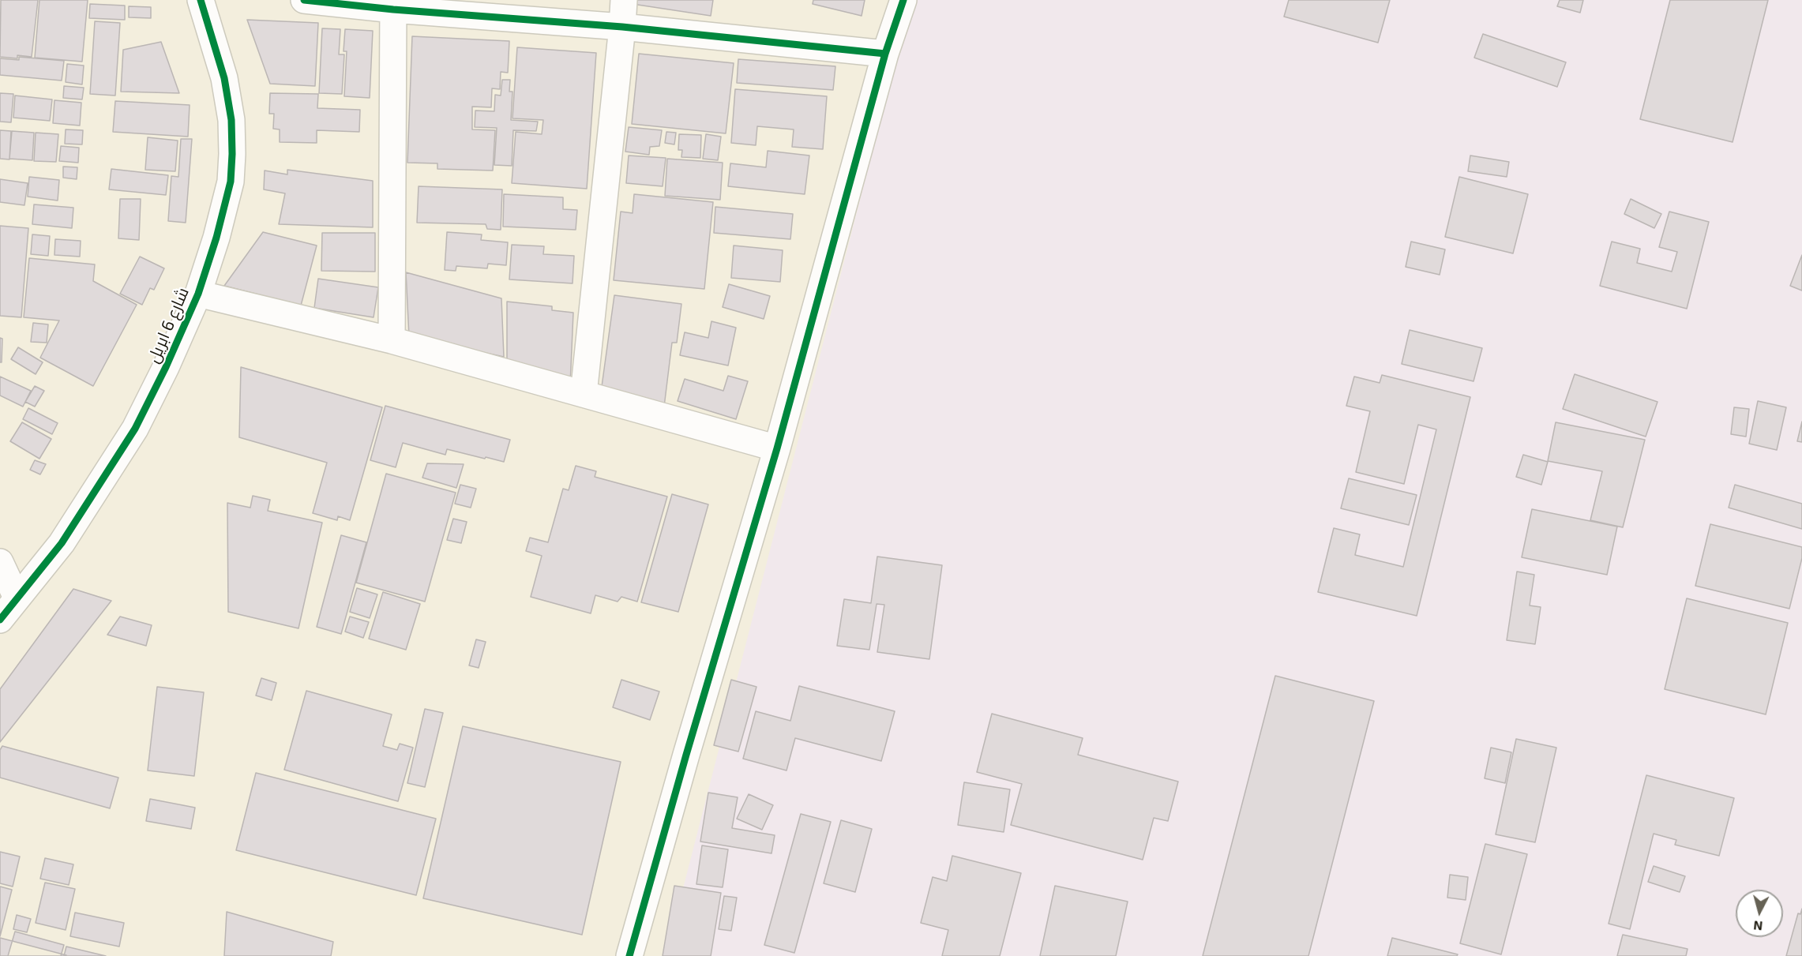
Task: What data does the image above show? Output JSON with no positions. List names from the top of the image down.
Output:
{
  "streets": {
    "street": ["شارع 6 ابريل"]
  },
  "north": "bottom"
}
